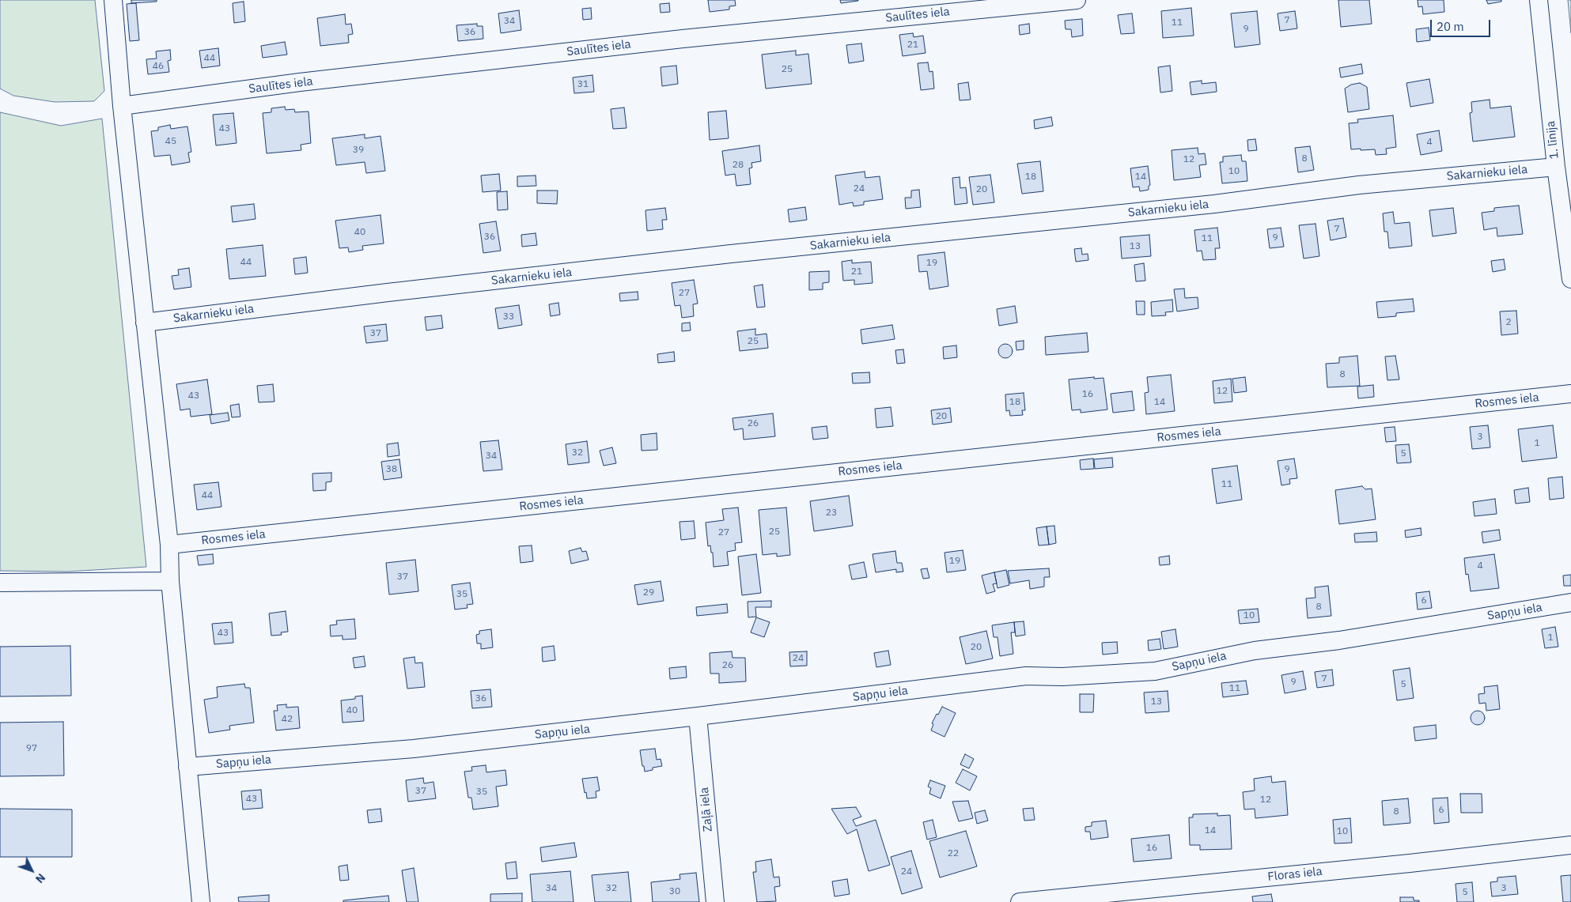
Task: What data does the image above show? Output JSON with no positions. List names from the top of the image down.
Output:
{
  "streets": {
    "street": [
      "Saulītes iela",
      "1. līnija",
      "Sakarnieku iela",
      "Rosmes iela",
      "Sapņu iela",
      "Zaļā iela",
      "Floras iela"
    ]
  },
  "crossings": [
    ["1. līnija", "Sakarnieku iela"],
    ["Sapņu iela", "Zaļā iela"]
  ],
  "house_numbers": [
    "7",
    "34",
    "11",
    "9",
    "36",
    "21",
    "44",
    "46",
    "25",
    "31",
    "43",
    "45",
    "4",
    "39",
    "8",
    "12",
    "28",
    "10",
    "18",
    "14",
    "24",
    "20",
    "7",
    "40",
    "36",
    "9",
    "11",
    "13",
    "44",
    "19",
    "21",
    "27",
    "33",
    "2",
    "37",
    "25",
    "8",
    "12",
    "16",
    "43",
    "18",
    "14",
    "20",
    "26",
    "3",
    "1",
    "32",
    "5",
    "34",
    "38",
    "9",
    "11",
    "44",
    "23",
    "25",
    "27",
    "19",
    "4",
    "37",
    "29",
    "35",
    "6",
    "8",
    "10",
    "43",
    "1",
    "20",
    "24",
    "26",
    "7",
    "9",
    "5",
    "11",
    "36",
    "13",
    "40",
    "42",
    "97",
    "37",
    "35",
    "43",
    "12",
    "6",
    "8",
    "14",
    "10",
    "16",
    "22",
    "24",
    "34",
    "32",
    "3",
    "30",
    "5"
  ],
  "scale_bar": "20 m",
  "north": "bottom right"
}
